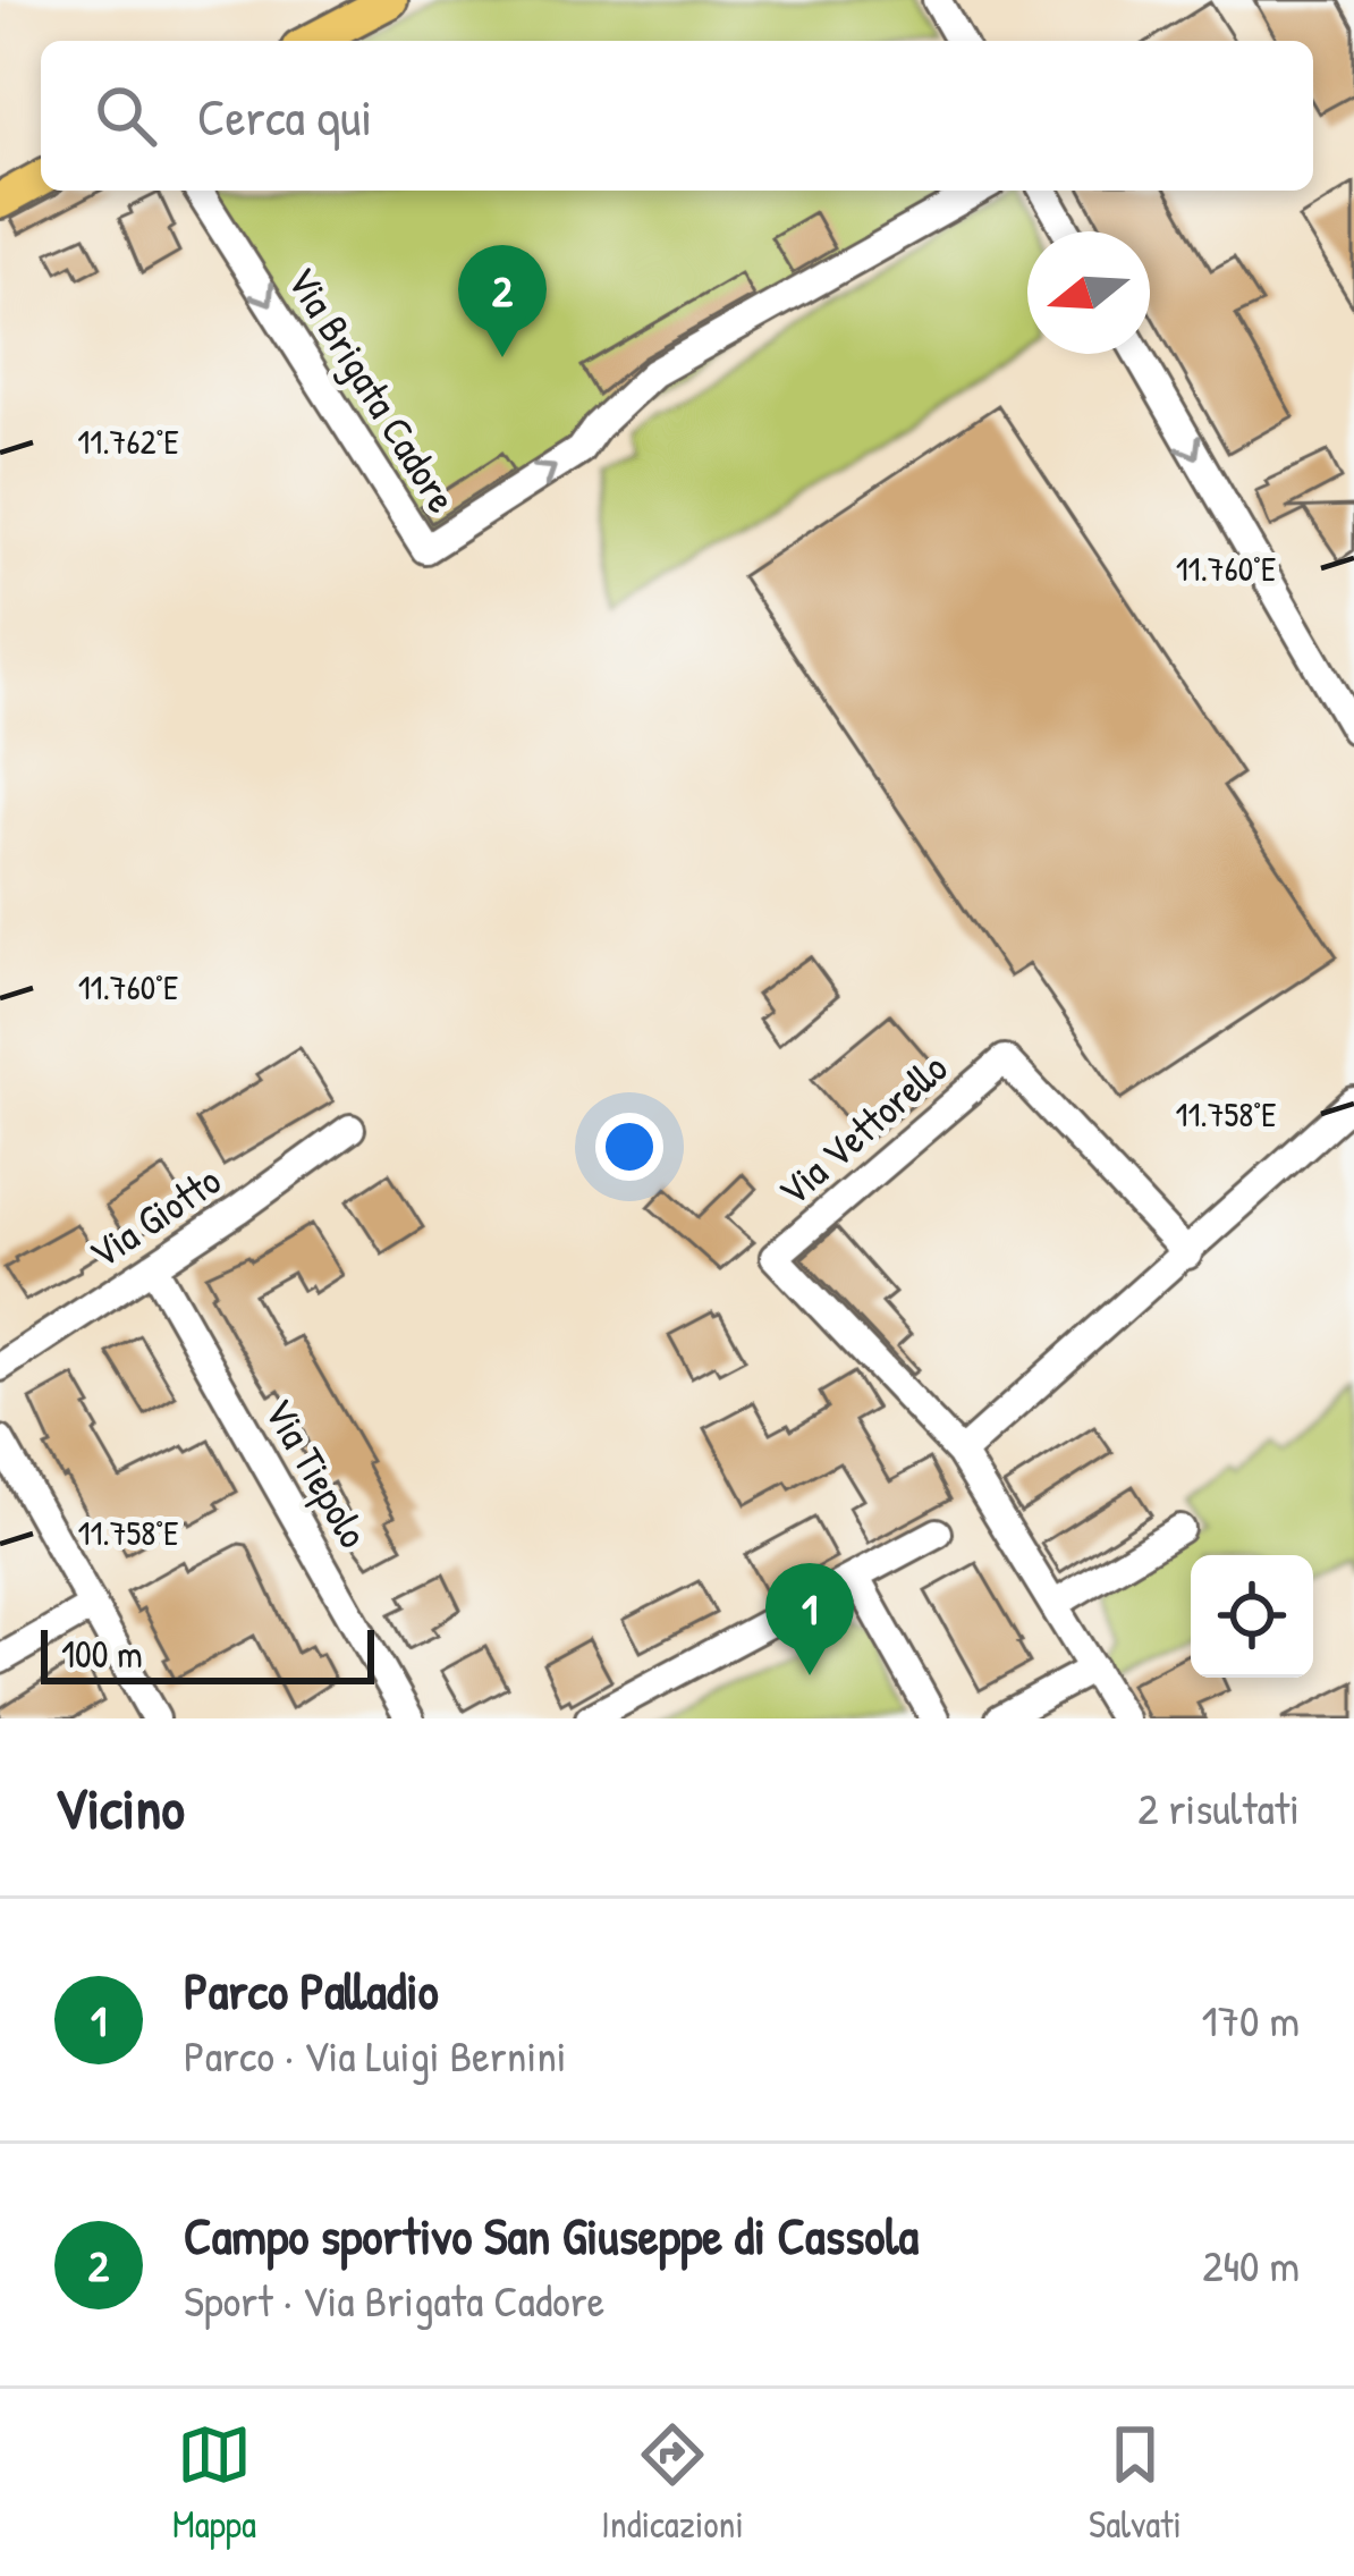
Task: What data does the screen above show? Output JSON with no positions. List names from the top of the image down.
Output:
{
  "streets": {
    "street": [
      "Via Brigata Cadore",
      "Via Vettorello",
      "Via Giotto",
      "Via Tiepolo"
    ]
  },
  "crossings": [
    ["Via Giotto", "Via Tiepolo"]
  ],
  "scale_bar": "100 m",
  "north": "left",
  "page": {
    "search": "Cerca qui",
    "pins": ["2", "1"],
    "scale": "100 m",
    "heading": ["Vicino", "2 risultati"],
    "list": [
      {
        "mark": "1",
        "name": "Parco Palladio",
        "note": "Parco · Via Luigi Bernini",
        "value": "170 m"
      },
      {
        "mark": "2",
        "name": "Campo sportivo San Giuseppe di Cassola",
        "note": "Sport · Via Brigata Cadore",
        "value": "240 m"
      }
    ],
    "nav": ["Mappa", "Indicazioni", "Salvati"]
  },
  "coordinates": ["11.762°E", "11.760°E", "11.758°E"]
}
